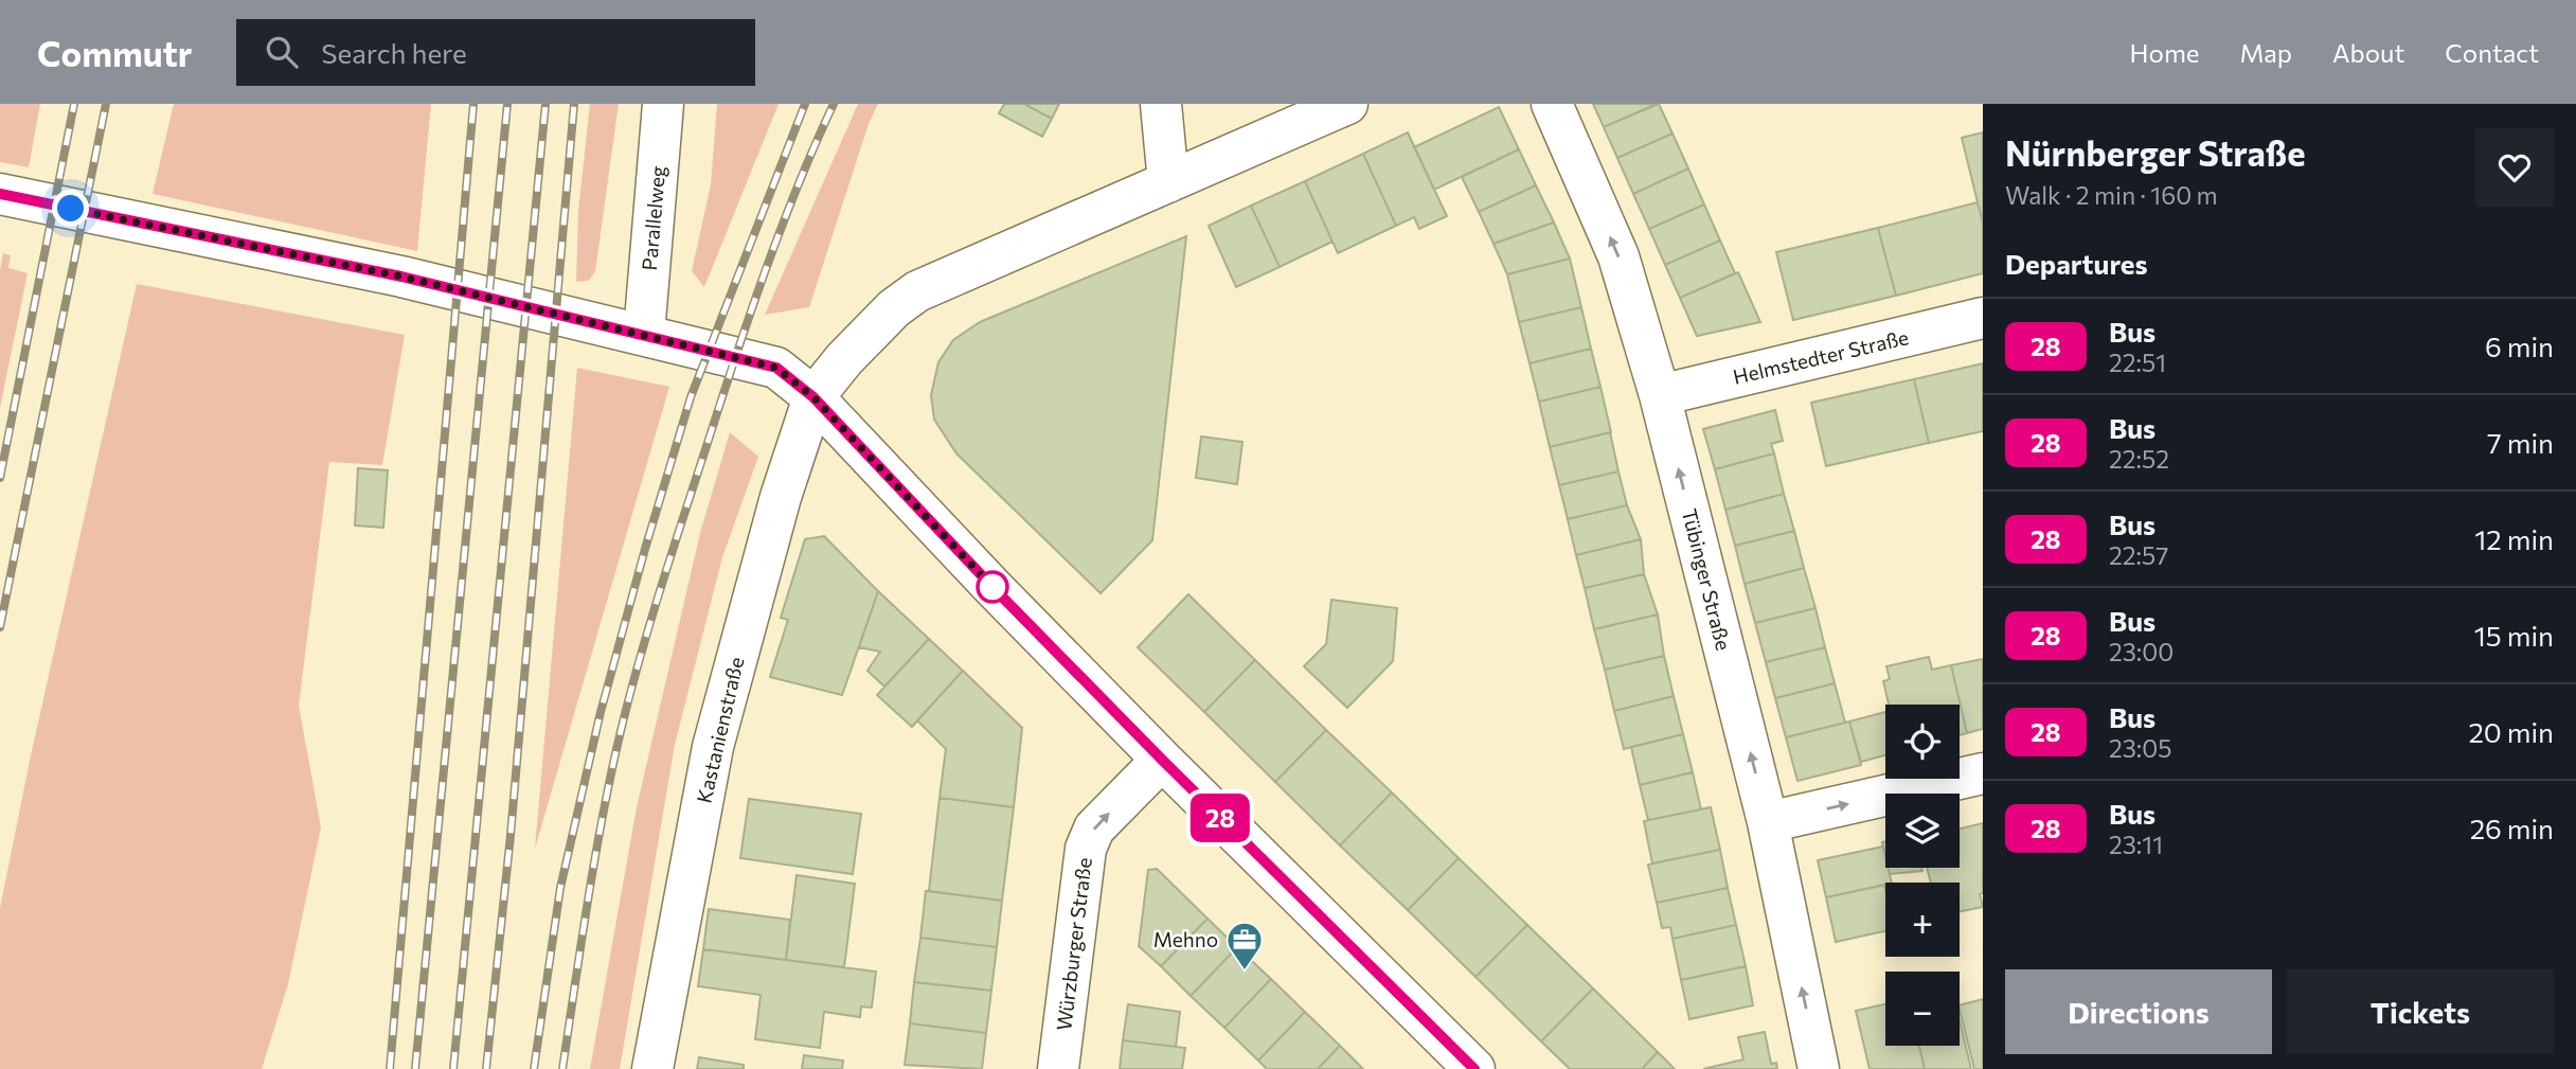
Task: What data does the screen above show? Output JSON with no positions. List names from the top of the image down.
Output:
{
  "streets": {
    "street": [
      "Parallelweg",
      "Helmstedter Straße",
      "Tübinger Straße",
      "Kastanienstraße",
      "Würzburger Straße"
    ]
  },
  "crossings": [
    ["Helmstedter Straße", "Tübinger Straße"]
  ],
  "one_way": ["Tübinger Straße", "Würzburger Straße"],
  "places": {
    "office": ["Mehno"]
  },
  "lines": ["bus line 28"],
  "page": {
    "header": "Commutr",
    "search": "Search here",
    "nav": [
      "Home",
      "Map",
      "About",
      "Contact"
    ],
    "on_map": "28",
    "heading": [
      ["Nürnberger Straße", "Walk · 2 min · 160 m"],
      "Departures"
    ],
    "list": [
      {
        "mark": "28",
        "name": "Bus",
        "note": "22:51",
        "value": "6 min"
      },
      {
        "mark": "28",
        "name": "Bus",
        "note": "22:52",
        "value": "7 min"
      },
      {
        "mark": "28",
        "name": "Bus",
        "note": "22:57",
        "value": "12 min"
      },
      {
        "mark": "28",
        "name": "Bus",
        "note": "23:00",
        "value": "15 min"
      },
      {
        "mark": "28",
        "name": "Bus",
        "note": "23:05",
        "value": "20 min"
      },
      {
        "mark": "28",
        "name": "Bus",
        "note": "23:11",
        "value": "26 min"
      }
    ],
    "map_buttons": ["+", "−"],
    "buttons": ["Directions", "Tickets"]
  }
}
